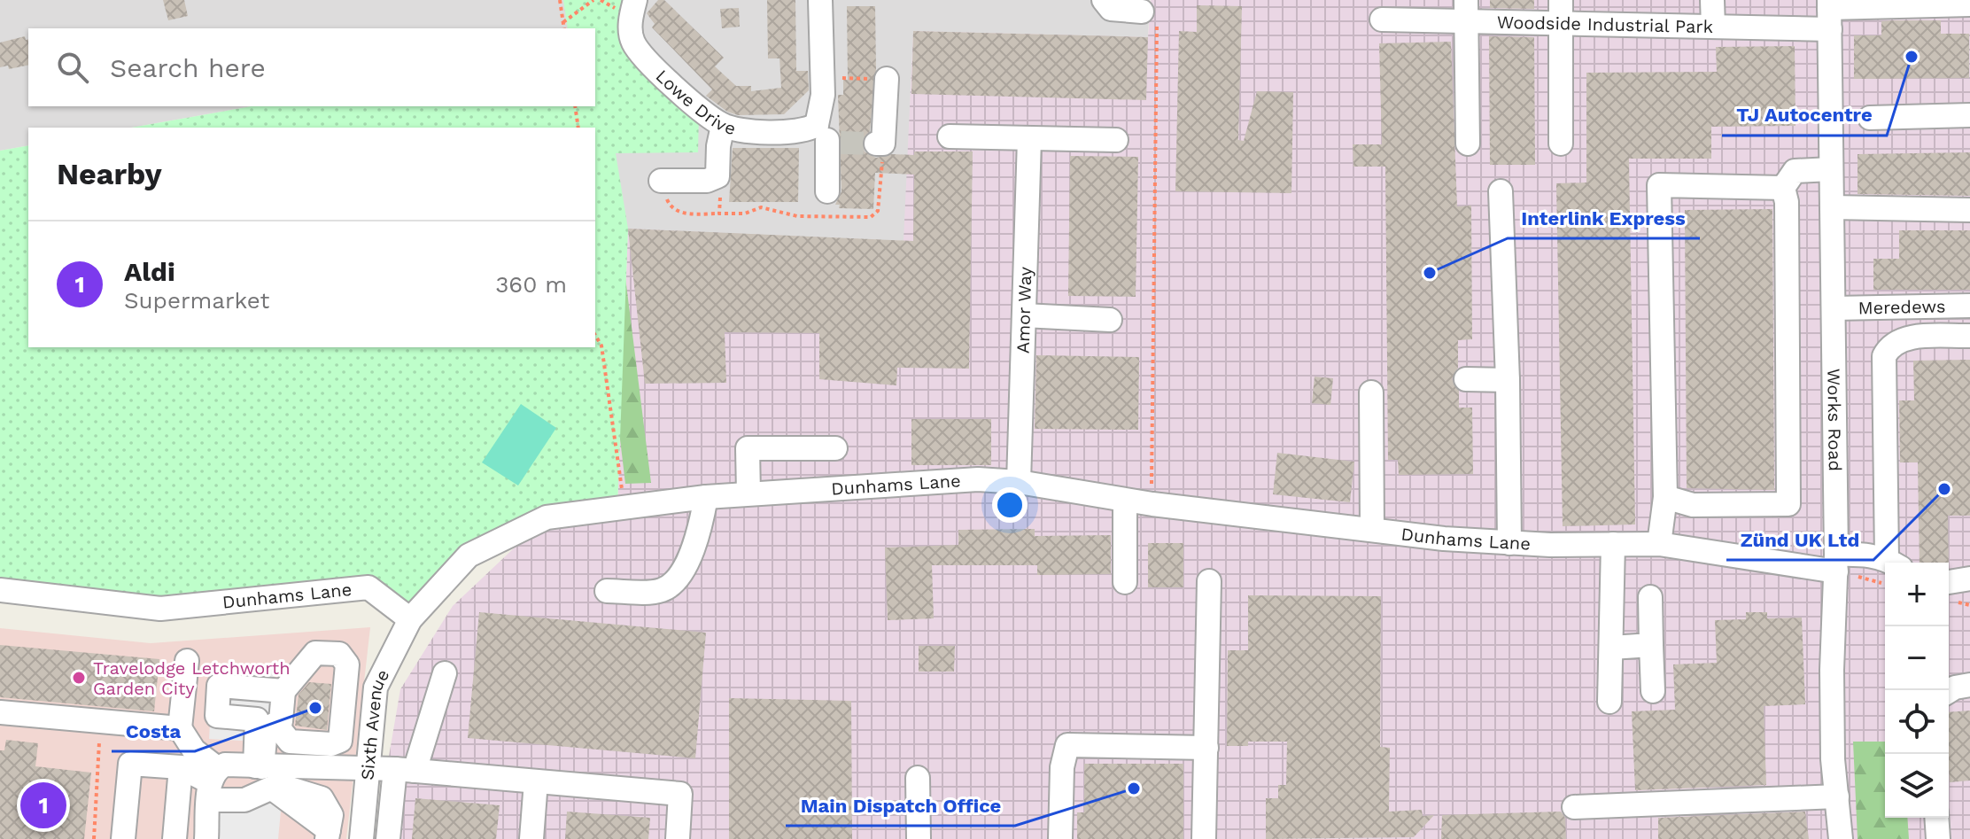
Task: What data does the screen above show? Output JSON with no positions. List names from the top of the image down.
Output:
{
  "streets": {
    "street": [
      "Woodside Industrial Park",
      "Lowe Drive",
      "Meredews",
      "Amor Way",
      "Works Road",
      "Dunhams Lane",
      "Sixth Avenue"
    ]
  },
  "crossings": [
    ["Woodside Industrial Park", "Works Road"],
    ["Meredews", "Works Road"],
    ["Amor Way", "Dunhams Lane"],
    ["Works Road", "Dunhams Lane"],
    ["Dunhams Lane", "Sixth Avenue"]
  ],
  "places": [
    "TJ Autocentre",
    "Interlink Express",
    "Zünd UK Ltd",
    "Travelodge Letchworth Garden City",
    "Costa",
    "Main Dispatch Office"
  ],
  "page": {
    "search": "Search here",
    "heading": "Nearby",
    "list": [
      {
        "mark": "1",
        "name": "Aldi",
        "note": "Supermarket",
        "value": "360 m"
      }
    ],
    "map_buttons": ["+", "−"],
    "pins": "1"
  }
}
